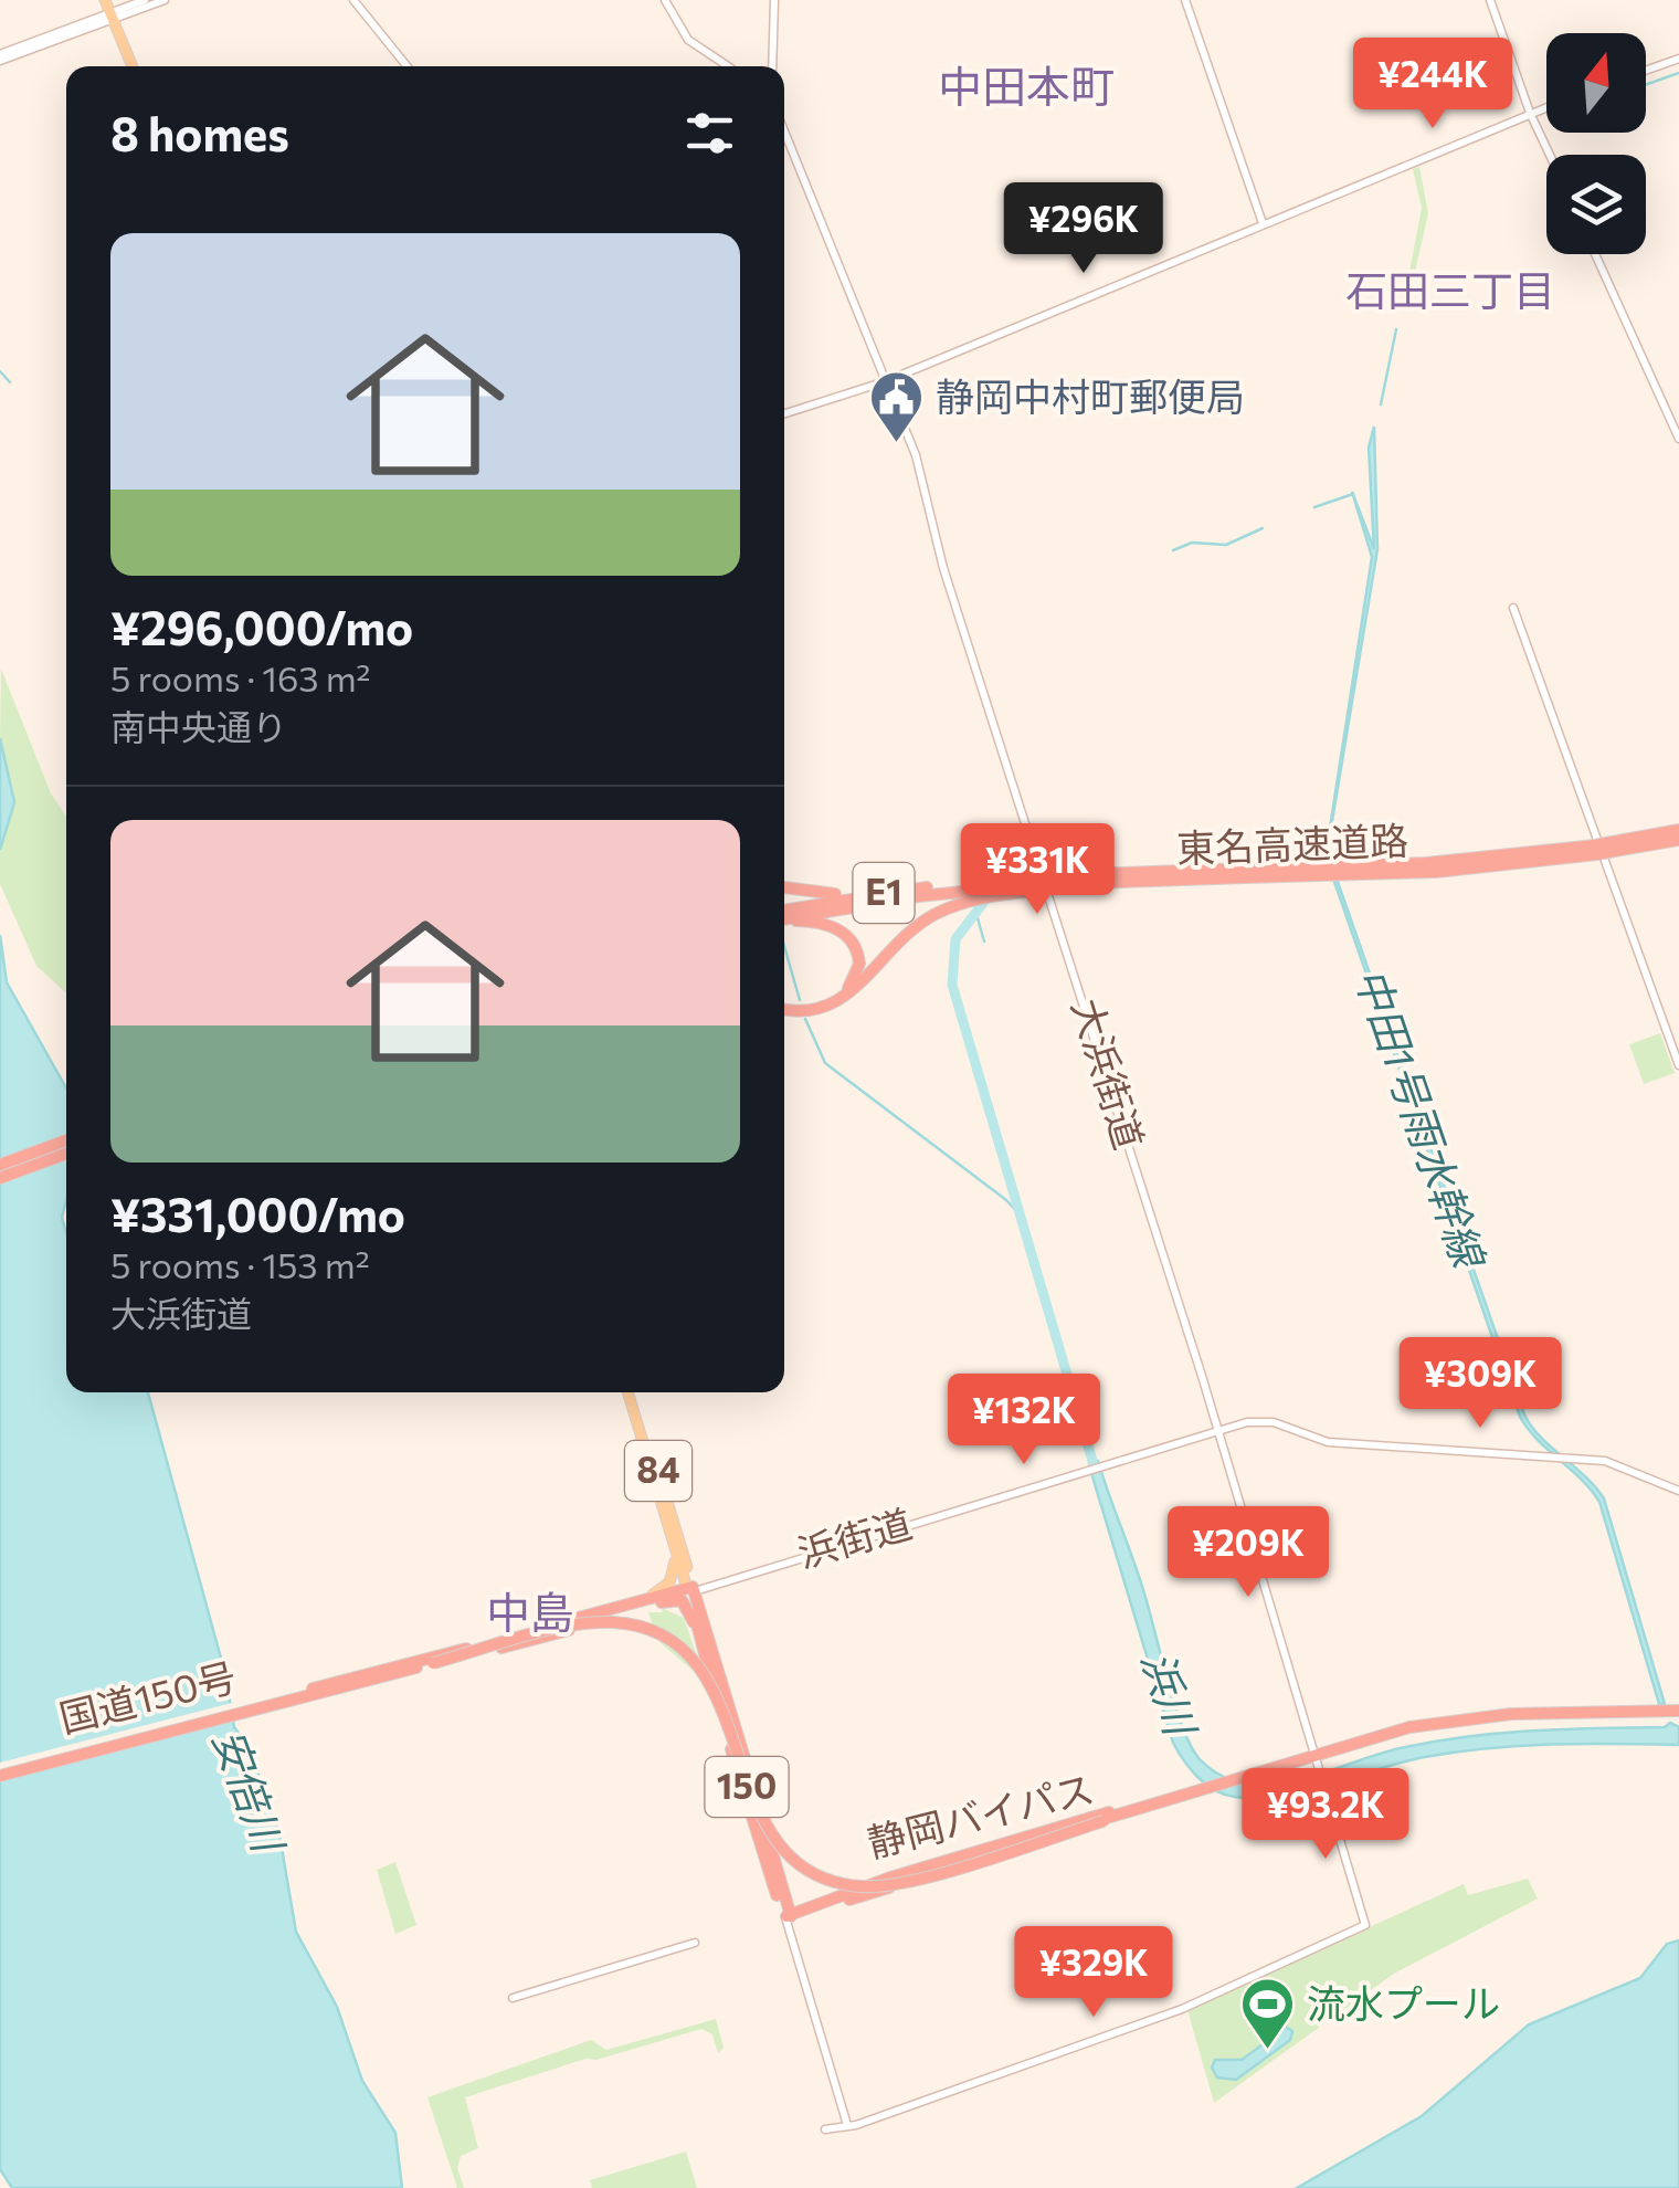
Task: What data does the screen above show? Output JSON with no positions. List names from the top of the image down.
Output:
{
  "streets": {
    "highway": [
      "東名高速道路",
      "E1",
      "国道150号",
      "150",
      "静岡バイパス"
    ],
    "main road": ["84"],
    "street": ["大浜街道", "浜街道"]
  },
  "crossings": [
    ["大浜街道", "浜街道"],
    ["大浜街道", "静岡バイパス"],
    ["84", "浜街道"],
    ["84", "国道150号"],
    ["84", "150"],
    ["浜街道", "国道150号"],
    ["浜街道", "150"],
    ["国道150号", "150"],
    ["国道150号", "静岡バイパス"],
    ["150", "静岡バイパス"]
  ],
  "districts": ["中田本町", "石田三丁目", "中島"],
  "water": ["中田1号雨水幹線", "浜川", "安倍川"],
  "places": {
    "public building": ["静岡中村町郵便局"],
    "sports": ["流水プール"]
  },
  "north": "top",
  "page": {
    "price": [
      "¥244K",
      "¥296K",
      "¥331K",
      "¥309K",
      "¥132K",
      "¥209K",
      "¥93.2K",
      "¥329K"
    ],
    "heading": "8 homes",
    "list": [
      {
        "name": "¥296,000/mo",
        "note": "5 rooms · 163 m² · 南中央通り"
      },
      {
        "name": "¥331,000/mo",
        "note": "5 rooms · 153 m² · 大浜街道"
      }
    ]
  }
}
